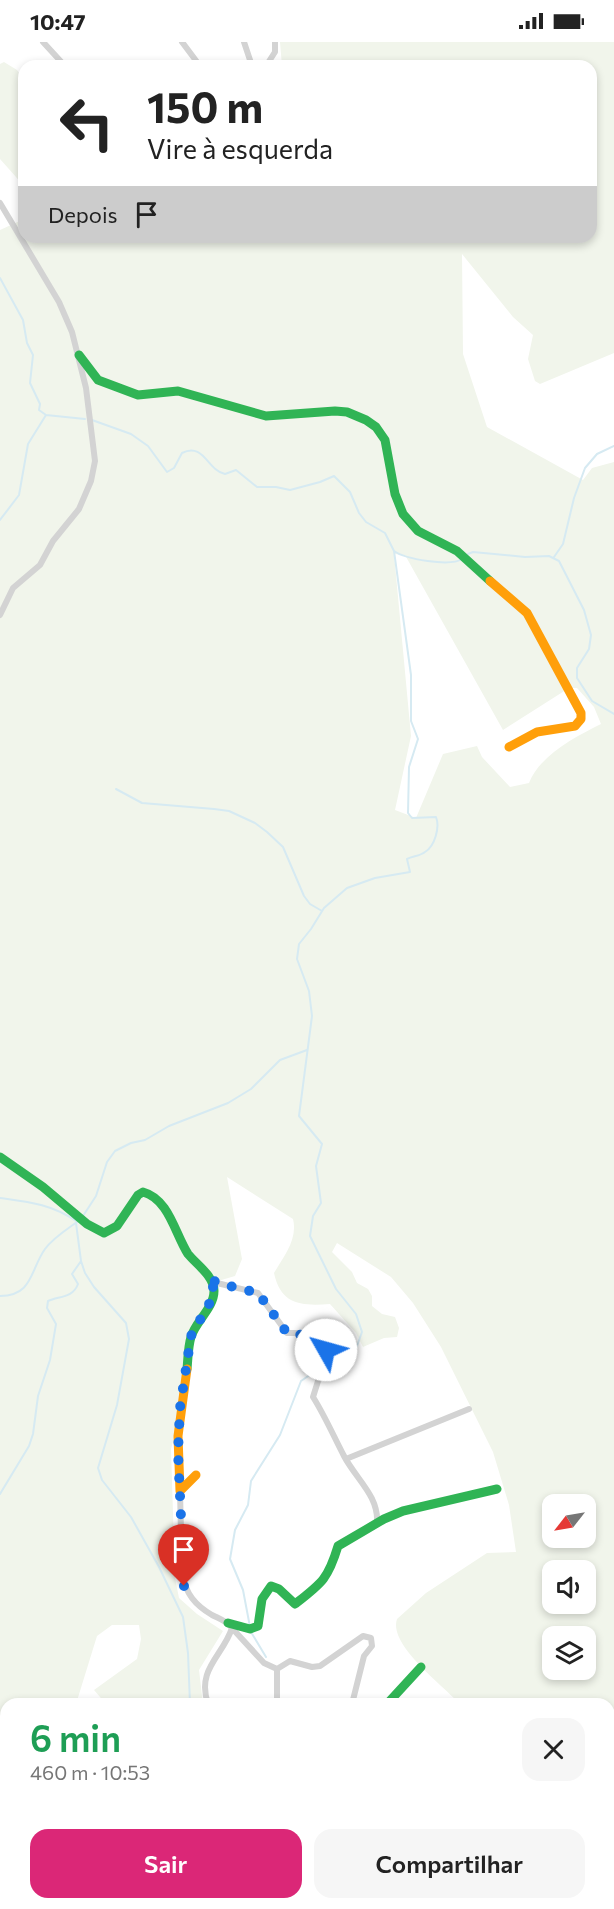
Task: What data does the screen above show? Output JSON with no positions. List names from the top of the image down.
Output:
{
  "north": "bottom left",
  "page": {
    "status": "10:47",
    "turn": ["150 m", "Vire à esquerda"],
    "then": "Depois",
    "heading": ["6 min", "460 m · 10:53"],
    "buttons": ["Sair", "Compartilhar"]
  }
}
